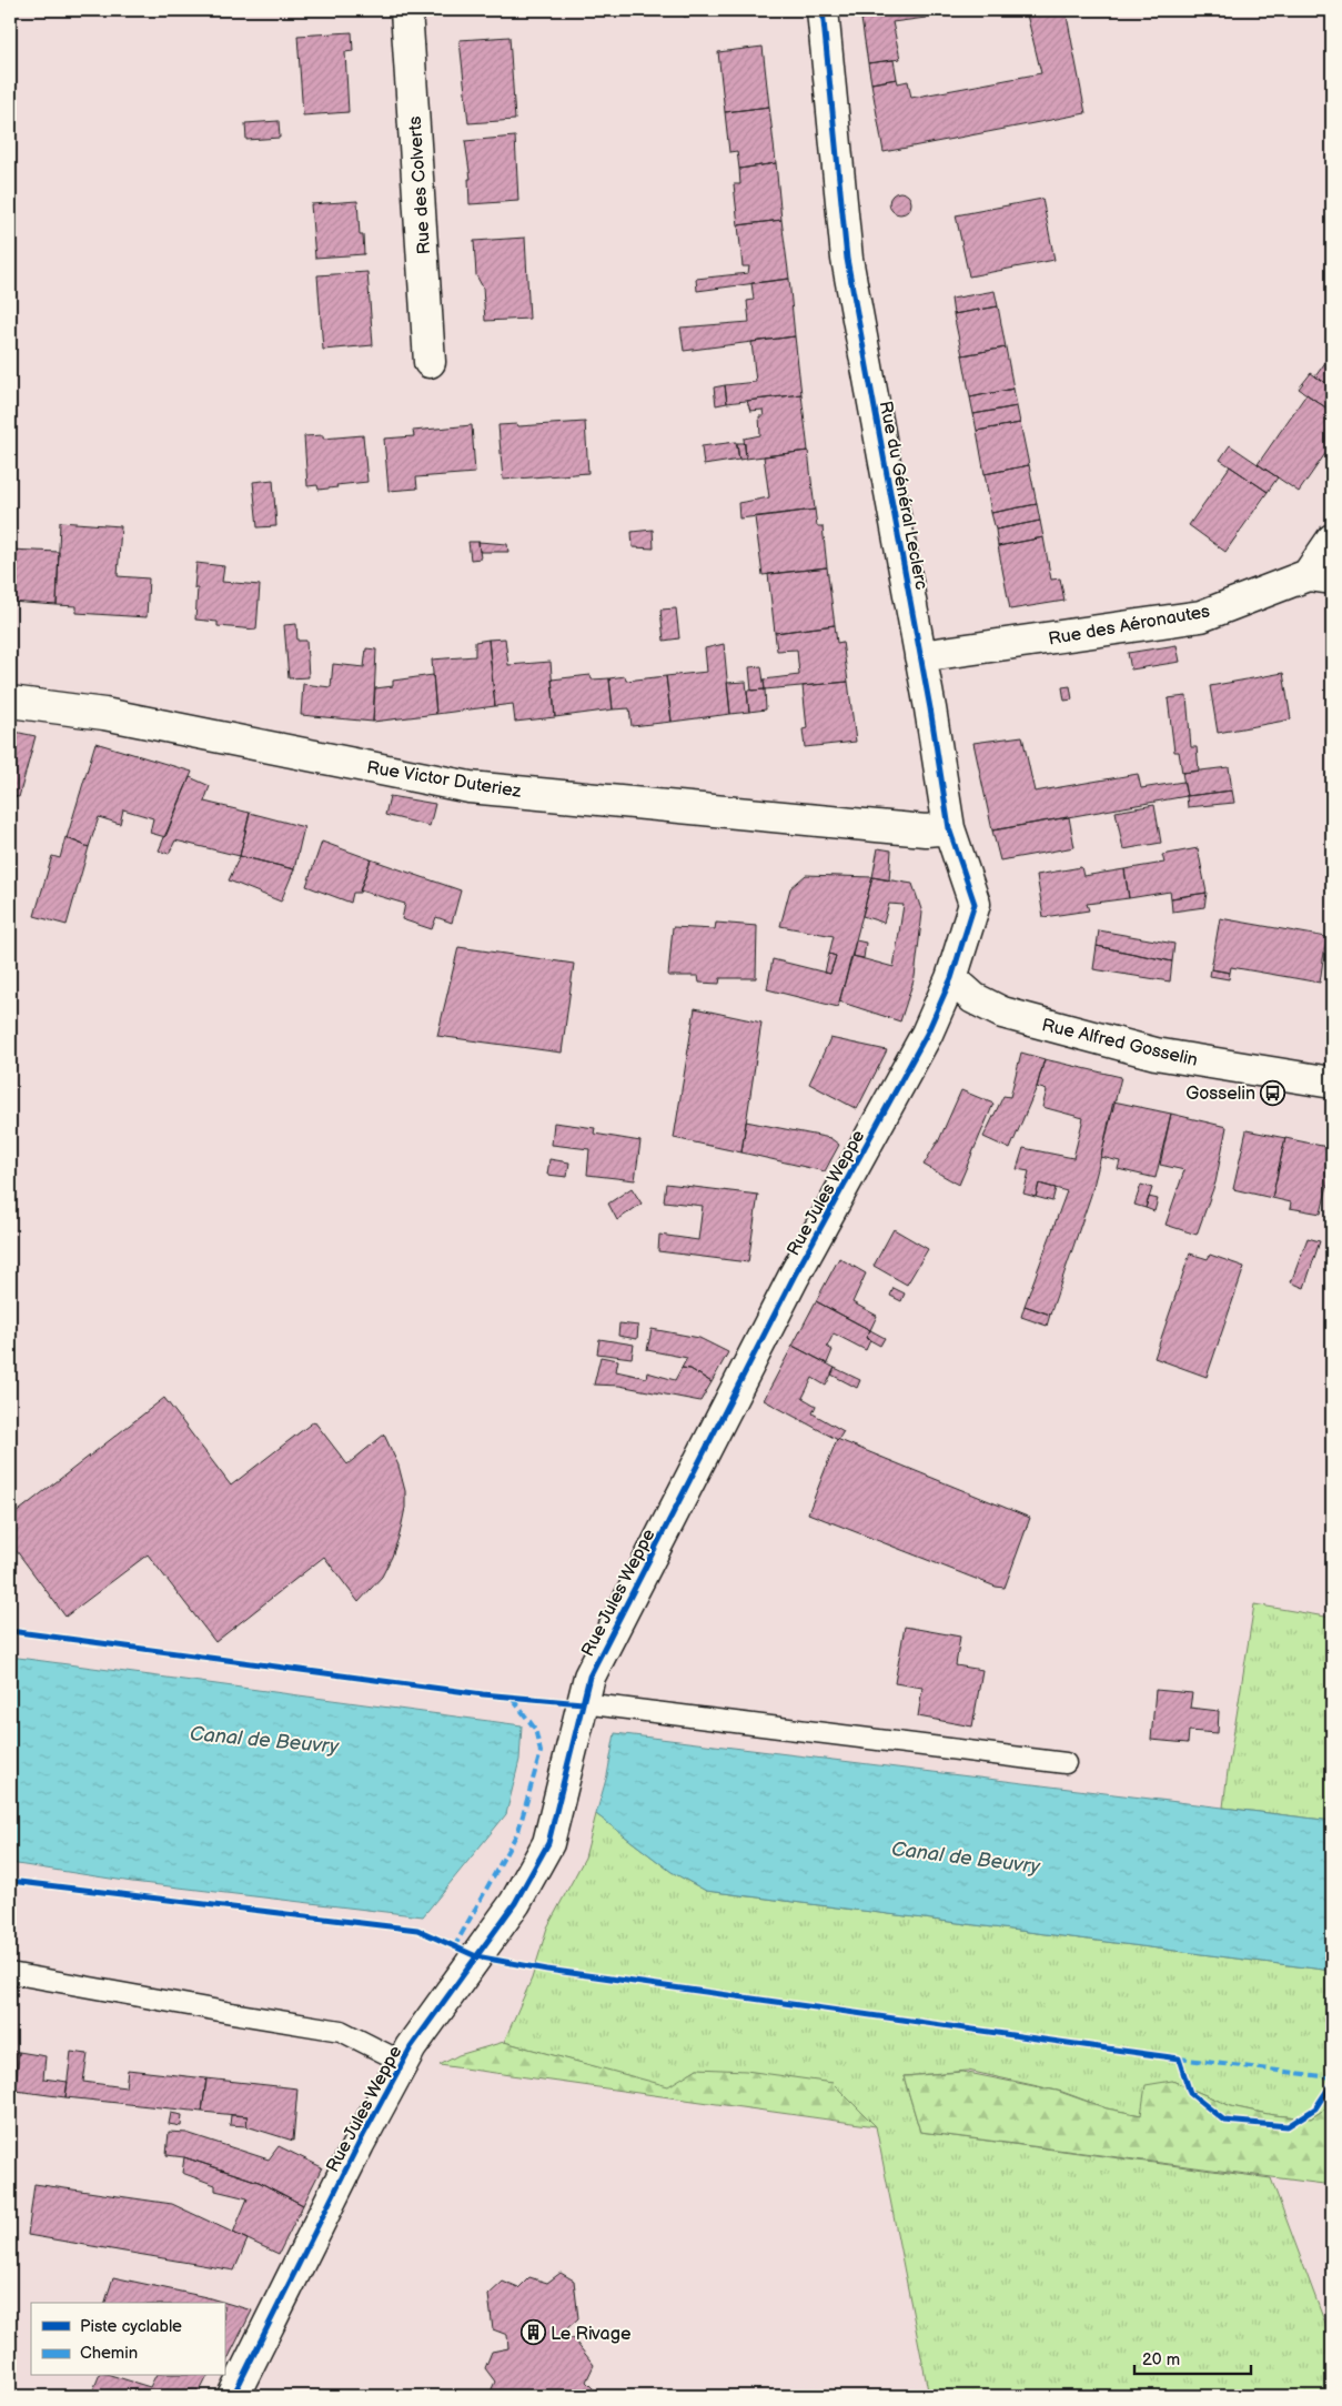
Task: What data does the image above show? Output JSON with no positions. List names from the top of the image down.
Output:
{
  "streets": {
    "street": [
      "Rue des Colverts",
      "Rue du Général Leclerc",
      "Rue des Aéronautes",
      "Rue Victor Duteriez",
      "Rue Alfred Gosselin",
      "Rue Jules Weppe"
    ]
  },
  "crossings": [
    ["Rue du Général Leclerc", "Rue des Aéronautes"],
    ["Rue du Général Leclerc", "Rue Victor Duteriez"],
    ["Rue du Général Leclerc", "Rue Alfred Gosselin"],
    ["Rue du Général Leclerc", "Rue Jules Weppe"],
    ["Rue Alfred Gosselin", "Rue Jules Weppe"]
  ],
  "water": ["Canal de Beuvry"],
  "places": {
    "bus stop": ["Gosselin"],
    "building": ["Le Rivage"]
  },
  "legend": ["Piste cyclable", "Chemin"],
  "scale_bar": "20 m"
}
